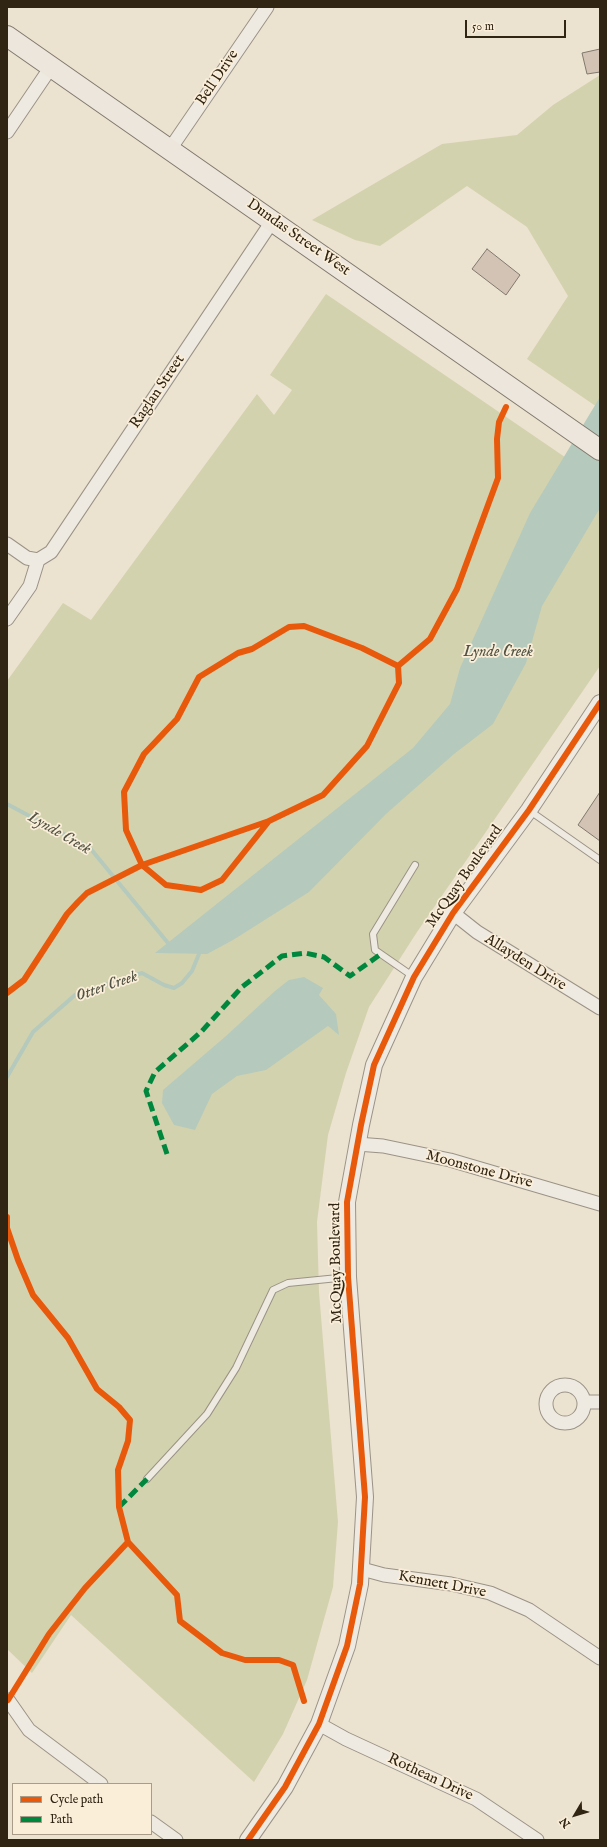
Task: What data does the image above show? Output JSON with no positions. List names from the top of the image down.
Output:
{
  "streets": {
    "main road": ["Dundas Street West"],
    "street": [
      "Bell Drive",
      "Raglan Street",
      "McQuay Boulevard",
      "Allayden Drive",
      "Moonstone Drive",
      "Kennett Drive",
      "Rothean Drive"
    ]
  },
  "crossings": [
    ["Bell Drive", "Dundas Street West"],
    ["Dundas Street West", "Raglan Street"],
    ["McQuay Boulevard", "Allayden Drive"],
    ["McQuay Boulevard", "Moonstone Drive"],
    ["McQuay Boulevard", "Kennett Drive"],
    ["McQuay Boulevard", "Rothean Drive"]
  ],
  "water": ["Lynde Creek", "Otter Creek"],
  "legend": ["Cycle path", "Path"],
  "scale_bar": "50 m",
  "north": "bottom left"
}
